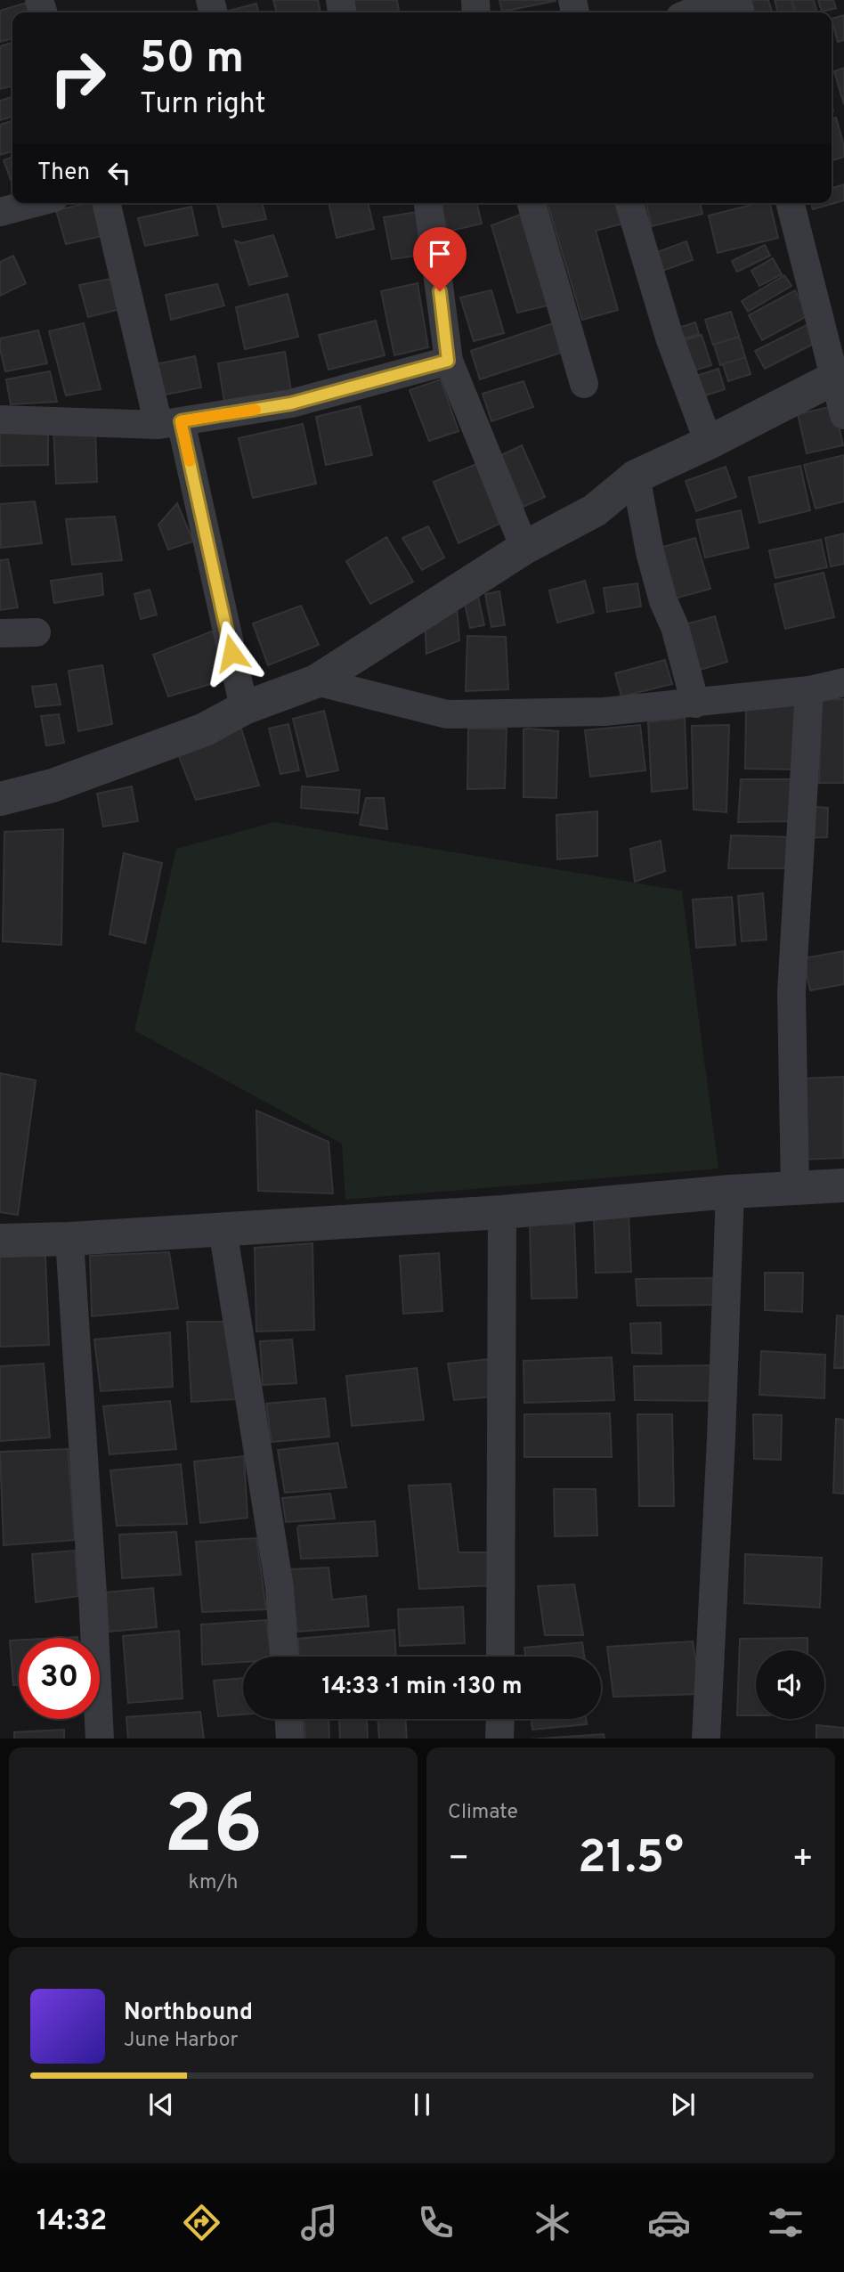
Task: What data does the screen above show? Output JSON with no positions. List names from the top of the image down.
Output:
{
  "page": {
    "turn": ["50 m", "Turn right"],
    "then": "Then",
    "limit": "30",
    "trip": "14:33 · 1 min · 130 m",
    "tile": [
      ["26", "km/h"],
      "Climate"
    ],
    "heat": ["−", "21.5°", "+"],
    "song": ["Northbound", "June Harbor"],
    "tabs": "14:32"
  }
}
